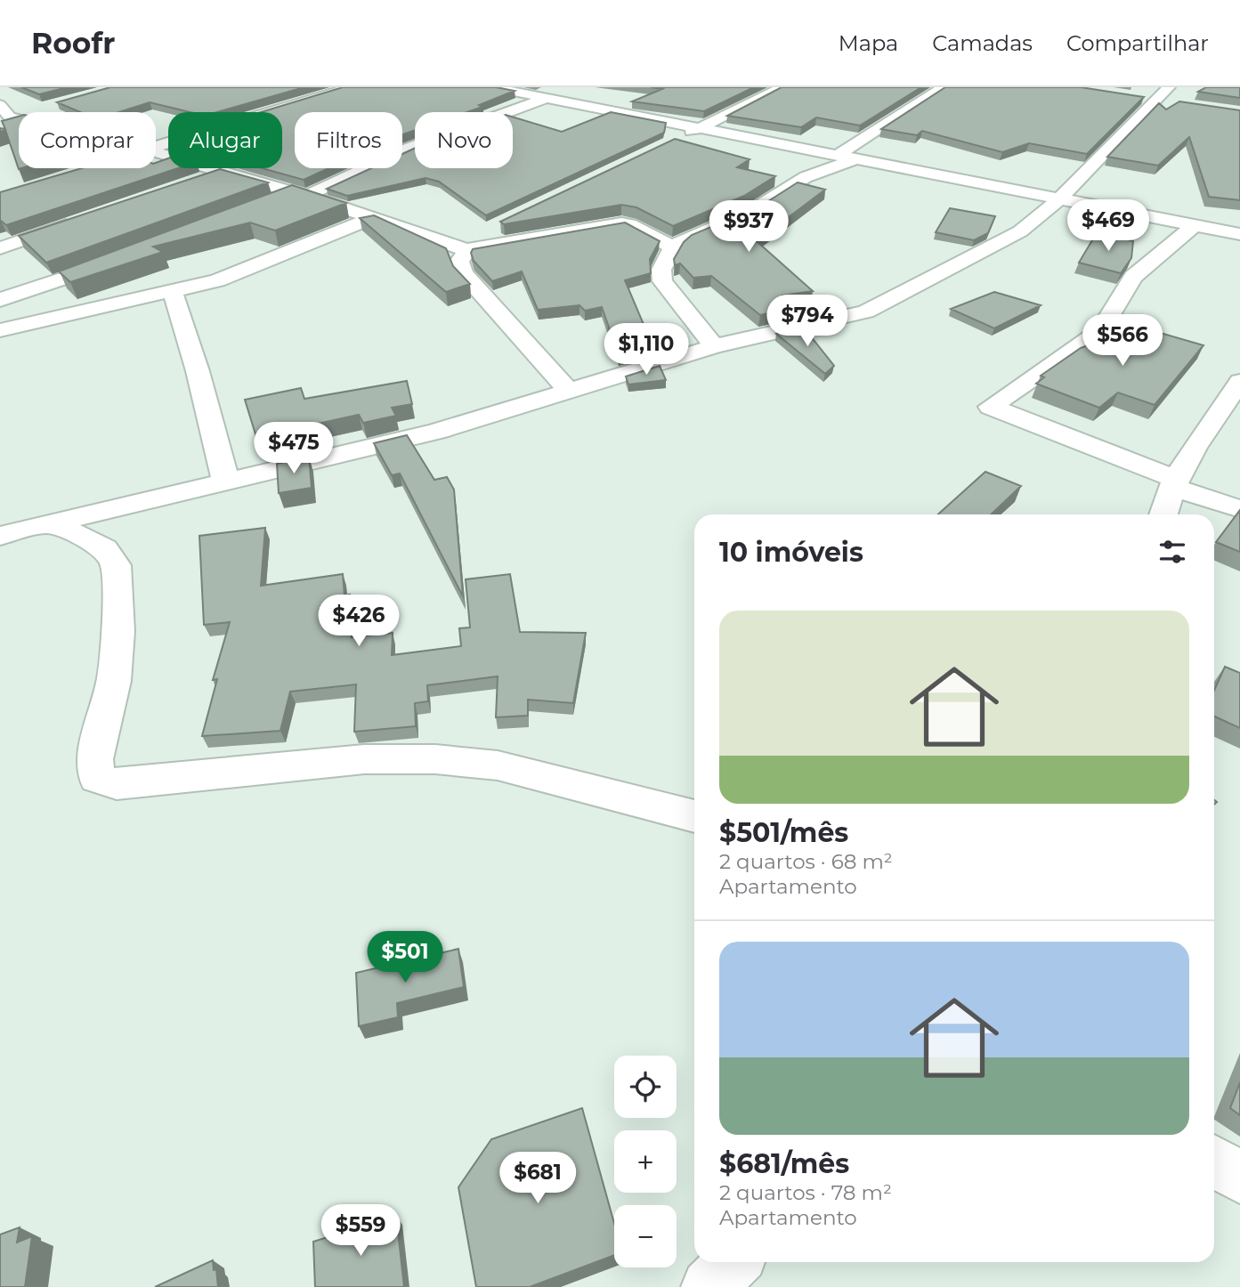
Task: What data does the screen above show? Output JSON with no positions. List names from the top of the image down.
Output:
{
  "page": {
    "header": "Roofr",
    "nav": ["Mapa", "Camadas", "Compartilhar"],
    "chip": [
      "Comprar",
      "Alugar",
      "Filtros",
      "Novo"
    ],
    "price": [
      "$469",
      "$937",
      "$794",
      "$566",
      "$1,110",
      "$475",
      "$426",
      "$501",
      "$681",
      "$559"
    ],
    "heading": "10 imóveis",
    "list": [
      {
        "name": "$501/mês",
        "note": "2 quartos · 68 m² · Apartamento"
      },
      {
        "name": "$681/mês",
        "note": "2 quartos · 78 m² · Apartamento"
      }
    ],
    "map_buttons": ["+", "−"]
  }
}
